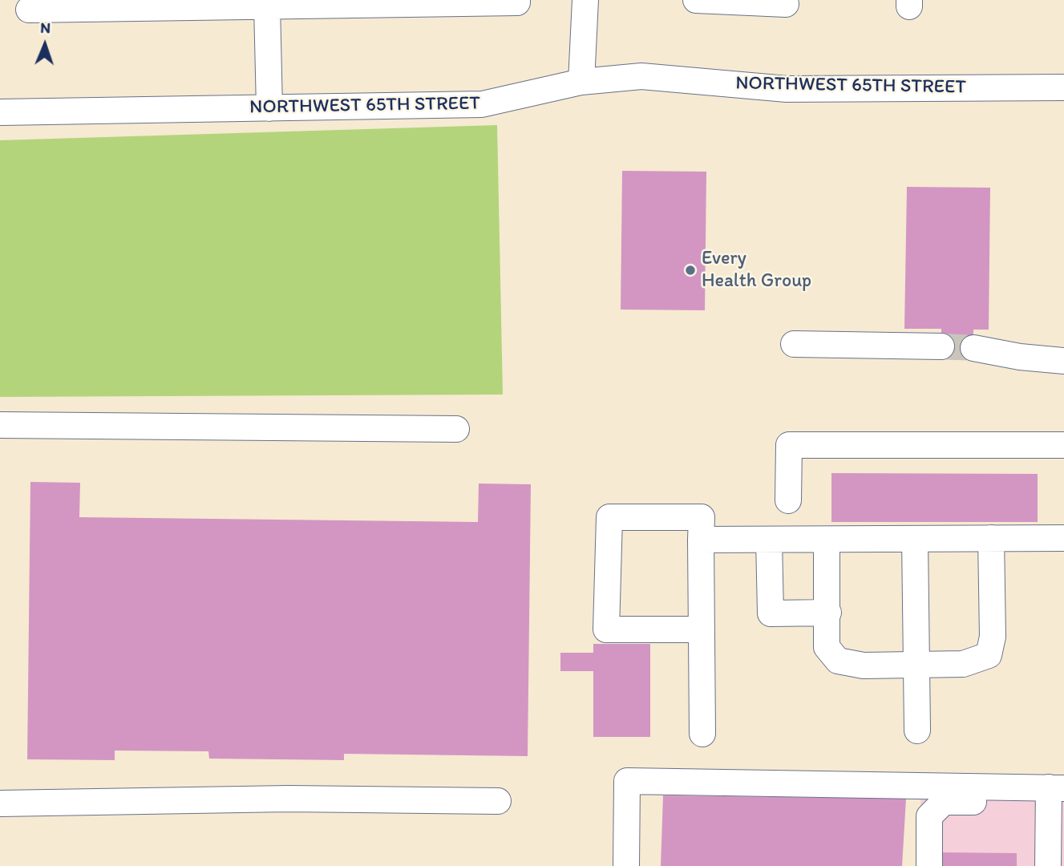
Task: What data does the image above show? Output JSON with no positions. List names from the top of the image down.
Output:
{
  "streets": {
    "street": ["NORTHWEST 65TH STREET"]
  },
  "places": ["Every Health Group"],
  "north": "top"
}
